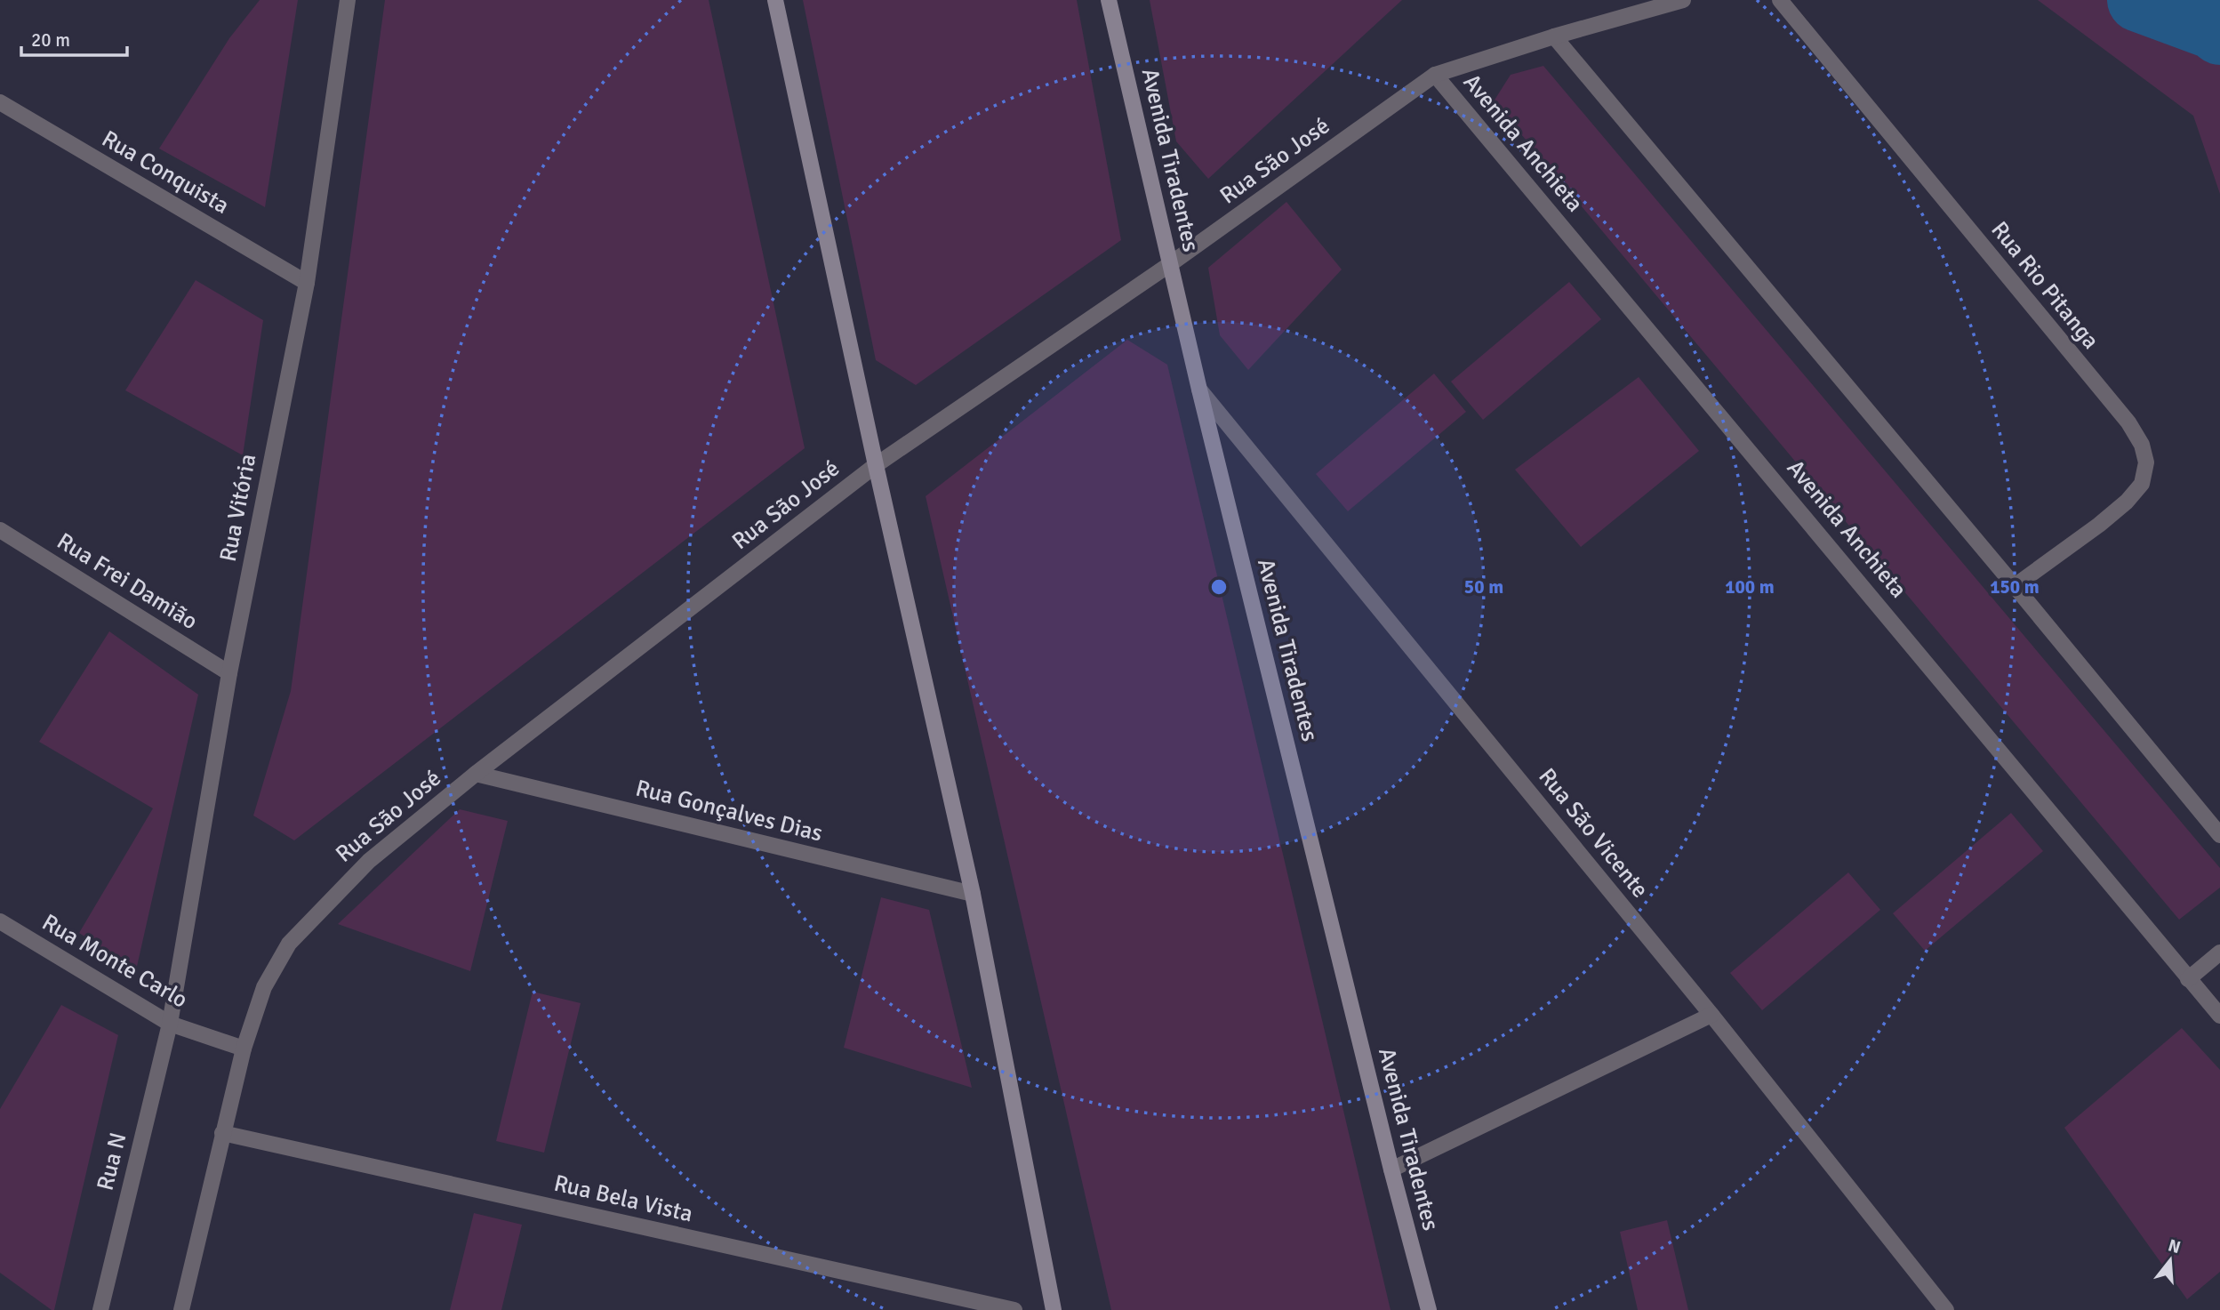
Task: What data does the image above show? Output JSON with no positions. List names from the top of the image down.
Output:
{
  "streets": {
    "street": [
      "Avenida Anchieta",
      "Avenida Tiradentes",
      "Rua São José",
      "Rua Conquista",
      "Rua Rio Pitanga",
      "Rua Vitória",
      "Rua Frei Damião",
      "Rua Gonçalves Dias",
      "Rua São Vicente",
      "Rua Monte Carlo",
      "Rua N",
      "Rua Bela Vista"
    ]
  },
  "crossings": [
    ["Avenida Anchieta", "Rua São José"],
    ["Avenida Tiradentes", "Rua São José"],
    ["Avenida Tiradentes", "Rua São Vicente"],
    ["Rua São José", "Rua Gonçalves Dias"],
    ["Rua São José", "Rua Monte Carlo"],
    ["Rua Conquista", "Rua Vitória"],
    ["Rua Vitória", "Rua Frei Damião"],
    ["Rua Vitória", "Rua Monte Carlo"],
    ["Rua Vitória", "Rua N"],
    ["Rua Monte Carlo", "Rua N"]
  ],
  "scale_bar": "20 m",
  "north": "top",
  "rings": ["50 m", "100 m", "150 m"]
}
